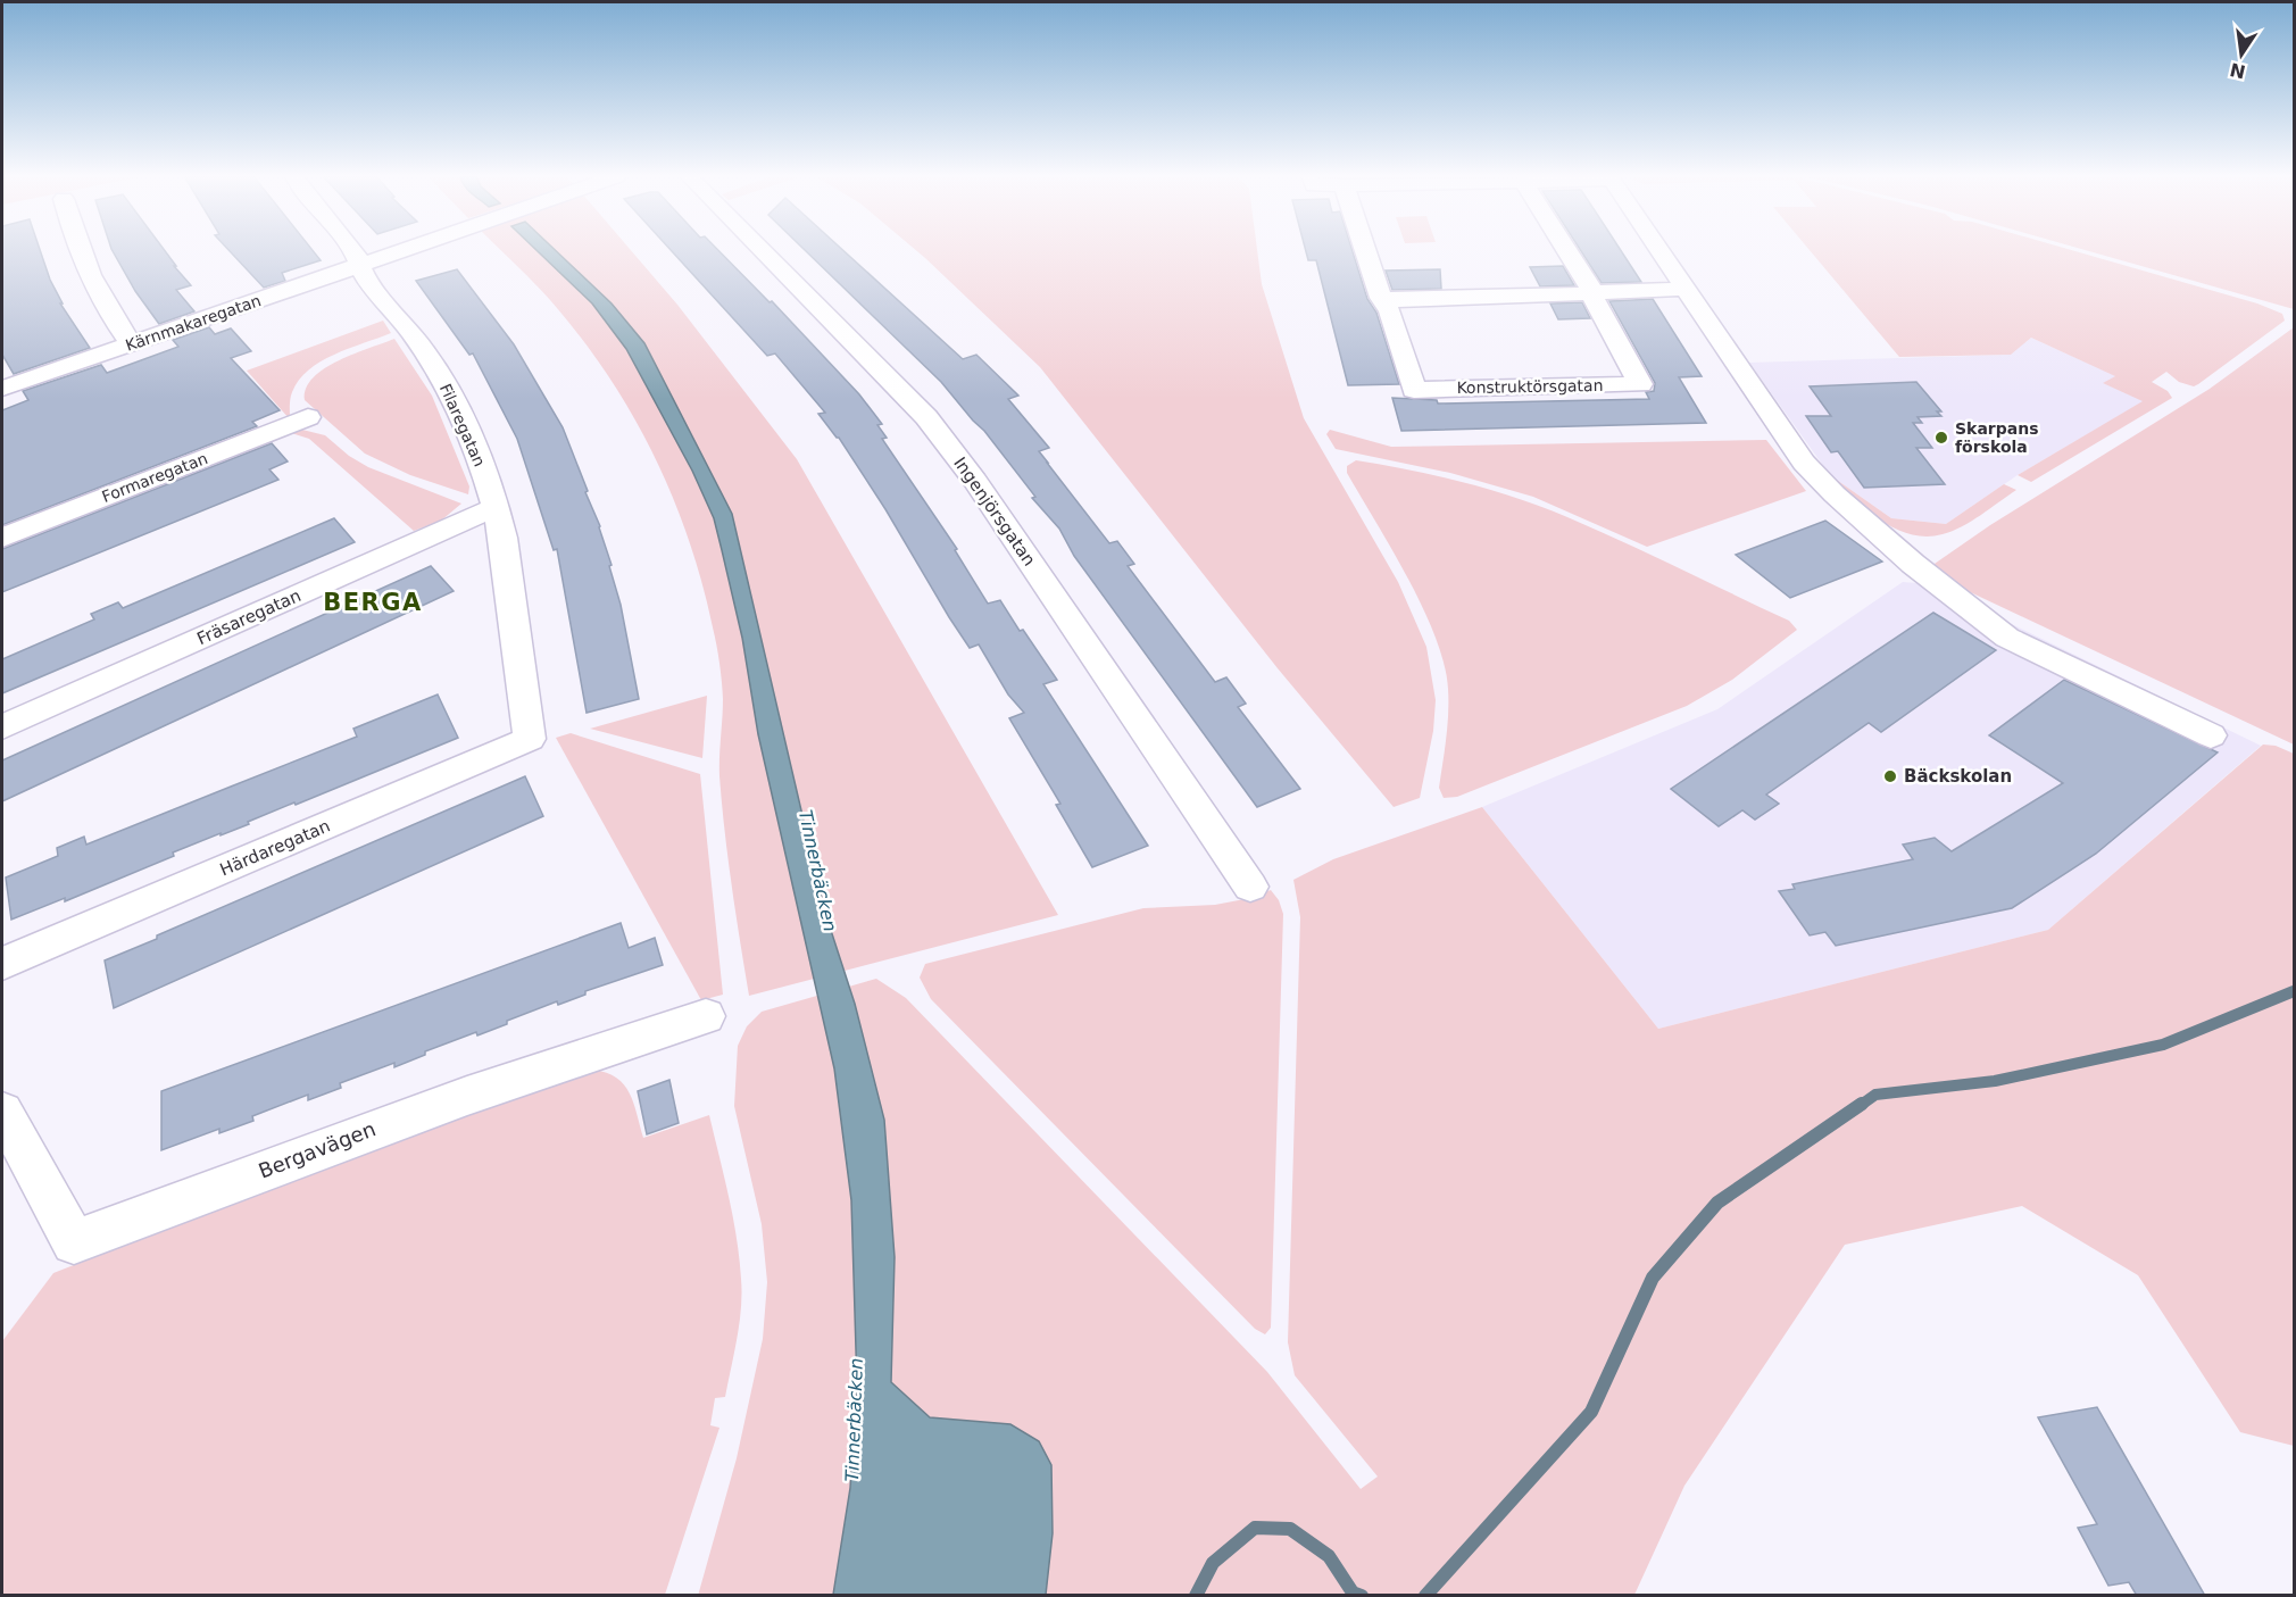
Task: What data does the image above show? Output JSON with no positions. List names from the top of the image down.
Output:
{
  "streets": {
    "street": [
      "Kärnmakaregatan",
      "Konstruktörsgatan",
      "Filaregatan",
      "Formaregatan",
      "Ingenjörsgatan",
      "Fräsaregatan",
      "Härdaregatan",
      "Bergavägen"
    ]
  },
  "crossings": [
    ["Kärnmakaregatan", "Filaregatan"],
    ["Filaregatan", "Fräsaregatan"],
    ["Filaregatan", "Härdaregatan"]
  ],
  "districts": ["BERGA"],
  "water": ["Tinnerbäcken"],
  "places": ["Skarpans förskola", "Bäckskolan"],
  "north": "bottom"
}
